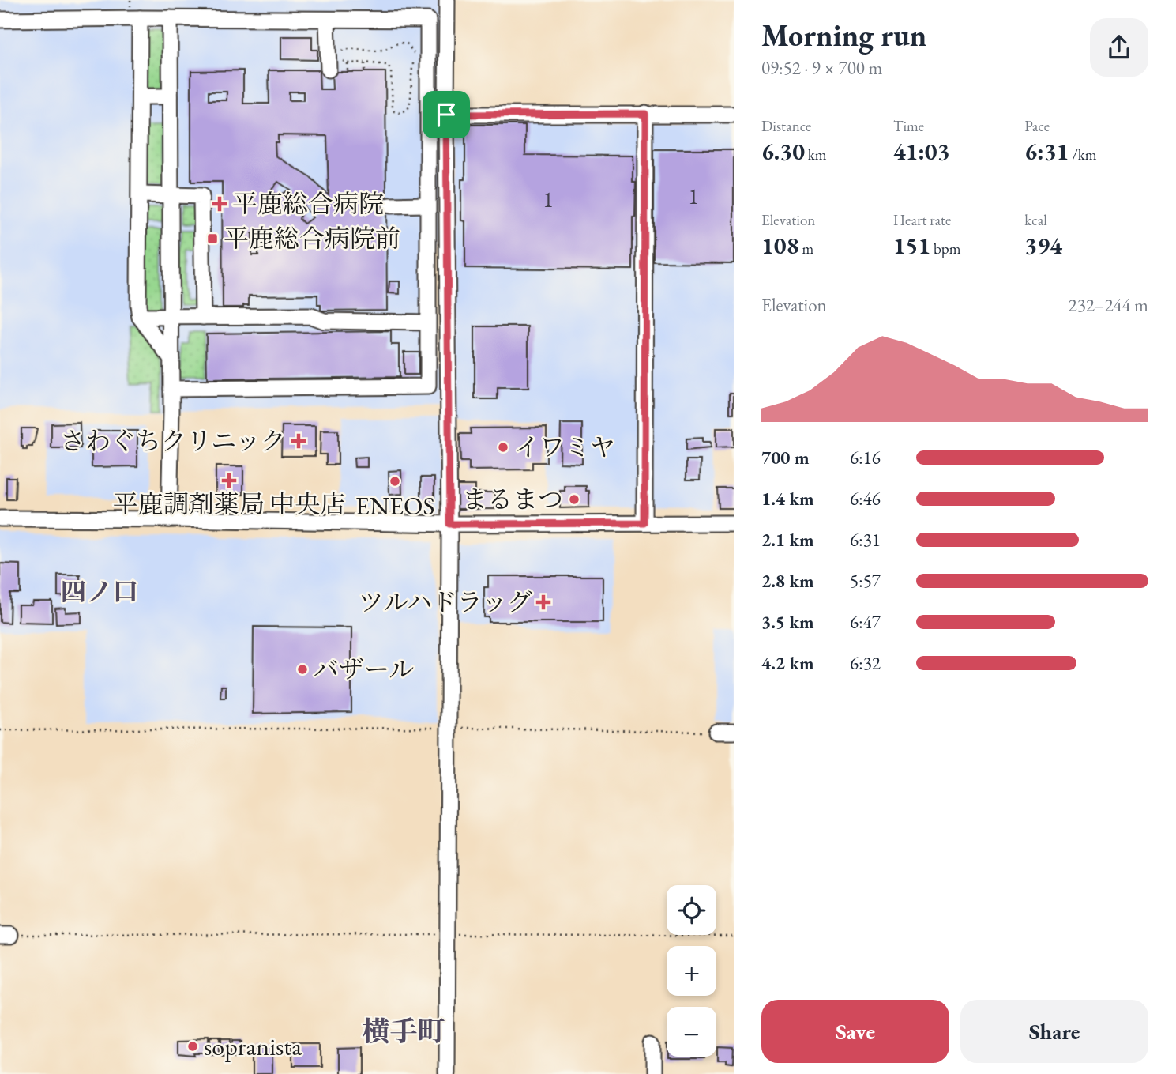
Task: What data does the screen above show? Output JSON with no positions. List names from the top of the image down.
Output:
{
  "districts": ["四ノ口", "横手町"],
  "places": {
    "health": [
      "平鹿総合病院",
      "さわぐちクリニック",
      "平鹿調剤薬局 中央店",
      "ツルハドラッグ"
    ],
    "transit": ["平鹿総合病院前"],
    "other": [
      "イワミヤ",
      "ENEOS",
      "まるまつ",
      "バザール",
      "sopranista"
    ]
  },
  "house_numbers": ["1", "1"],
  "page": {
    "heading": ["Morning run", "09:52 · 9 × 700 m"],
    "stats": [
      ["Distance", "6.30 km"],
      ["Time", "41:03"],
      ["Pace", "6:31 /km"],
      ["Elevation", "108 m"],
      ["Heart rate", "151 bpm"],
      ["kcal", "394"]
    ],
    "chart": ["Elevation", "232–244 m"],
    "list": [
      {
        "name": "700 m",
        "note": "6:16"
      },
      {
        "name": "1.4 km",
        "note": "6:46"
      },
      {
        "name": "2.1 km",
        "note": "6:31"
      },
      {
        "name": "2.8 km",
        "note": "5:57"
      },
      {
        "name": "3.5 km",
        "note": "6:47"
      },
      {
        "name": "4.2 km",
        "note": "6:32"
      }
    ],
    "map_buttons": ["+", "−"],
    "buttons": ["Save", "Share"]
  }
}
